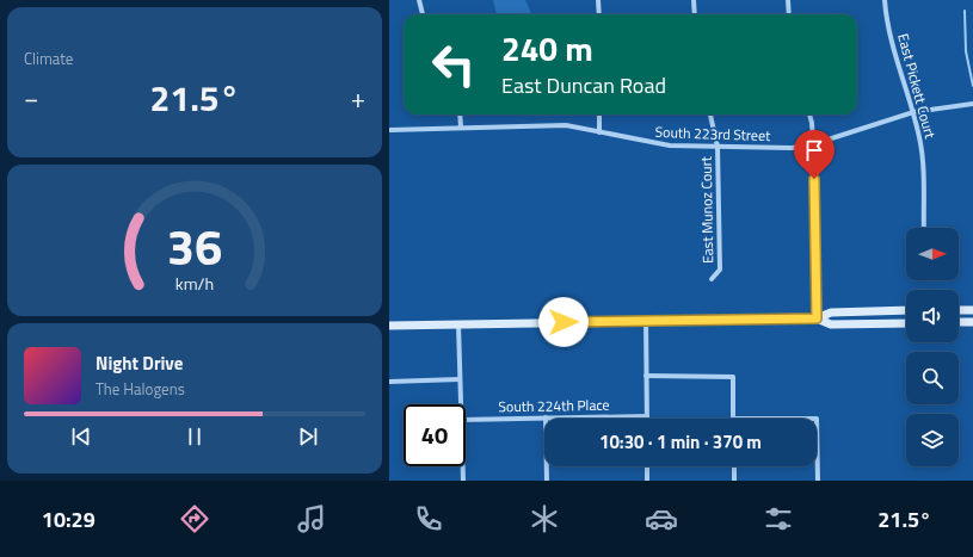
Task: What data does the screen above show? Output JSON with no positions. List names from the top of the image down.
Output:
{
  "streets": {
    "street": [
      "East Pickett Court",
      "South 223rd Street",
      "East Munoz Court",
      "South 224th Place"
    ]
  },
  "crossings": [
    ["East Pickett Court", "South 223rd Street"],
    ["South 223rd Street", "East Munoz Court"]
  ],
  "north": "right",
  "page": {
    "tile": "Climate",
    "turn": ["240 m", "East Duncan Road"],
    "heat": ["−", "21.5°", "+"],
    "song": ["Night Drive", "The Halogens"],
    "limit": "40",
    "trip": "10:30 · 1 min · 370 m",
    "tabs": ["10:29", "21.5°"],
    "gauge": ["36", "km/h"]
  }
}
